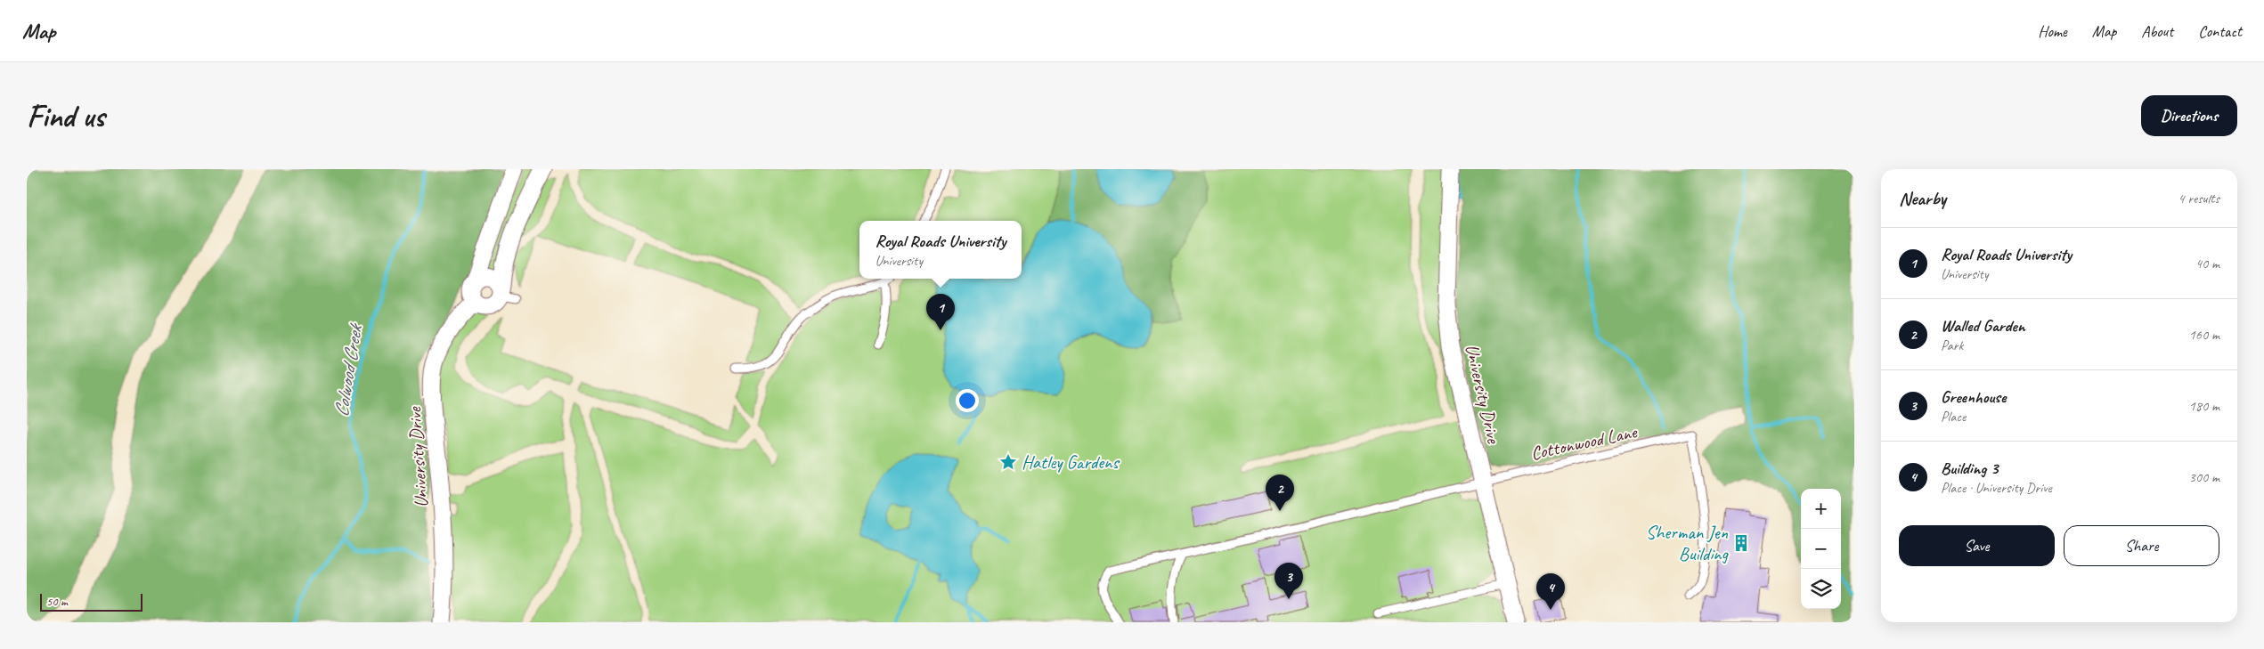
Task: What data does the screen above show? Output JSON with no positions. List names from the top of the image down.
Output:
{
  "streets": {
    "street": ["University Drive"],
    "lane": ["Cottonwood Lane"]
  },
  "crossings": [
    ["University Drive", "Cottonwood Lane"]
  ],
  "water": ["Colwood Creek"],
  "places": {
    "place": ["Hatley Gardens"],
    "building": ["Sherman Jen Building"]
  },
  "scale_bar": "50 m",
  "page": {
    "header": "Map",
    "nav": [
      "Home",
      "Map",
      "About",
      "Contact"
    ],
    "buttons": [
      "Directions",
      ["Save", "Share"]
    ],
    "title": "Find us",
    "heading": ["Nearby", "4 results"],
    "popup": ["Royal Roads University", "University"],
    "list": [
      {
        "mark": "1",
        "name": "Royal Roads University",
        "note": "University",
        "value": "40 m"
      },
      {
        "mark": "2",
        "name": "Walled Garden",
        "note": "Park",
        "value": "160 m"
      },
      {
        "mark": "3",
        "name": "Greenhouse",
        "note": "Place",
        "value": "180 m"
      },
      {
        "mark": "4",
        "name": "Building 3",
        "note": "Place · University Drive",
        "value": "300 m"
      }
    ],
    "pins": [
      "1",
      "2",
      "3",
      "4"
    ],
    "map_buttons": ["+", "−"],
    "scale": "50 m"
  }
}
